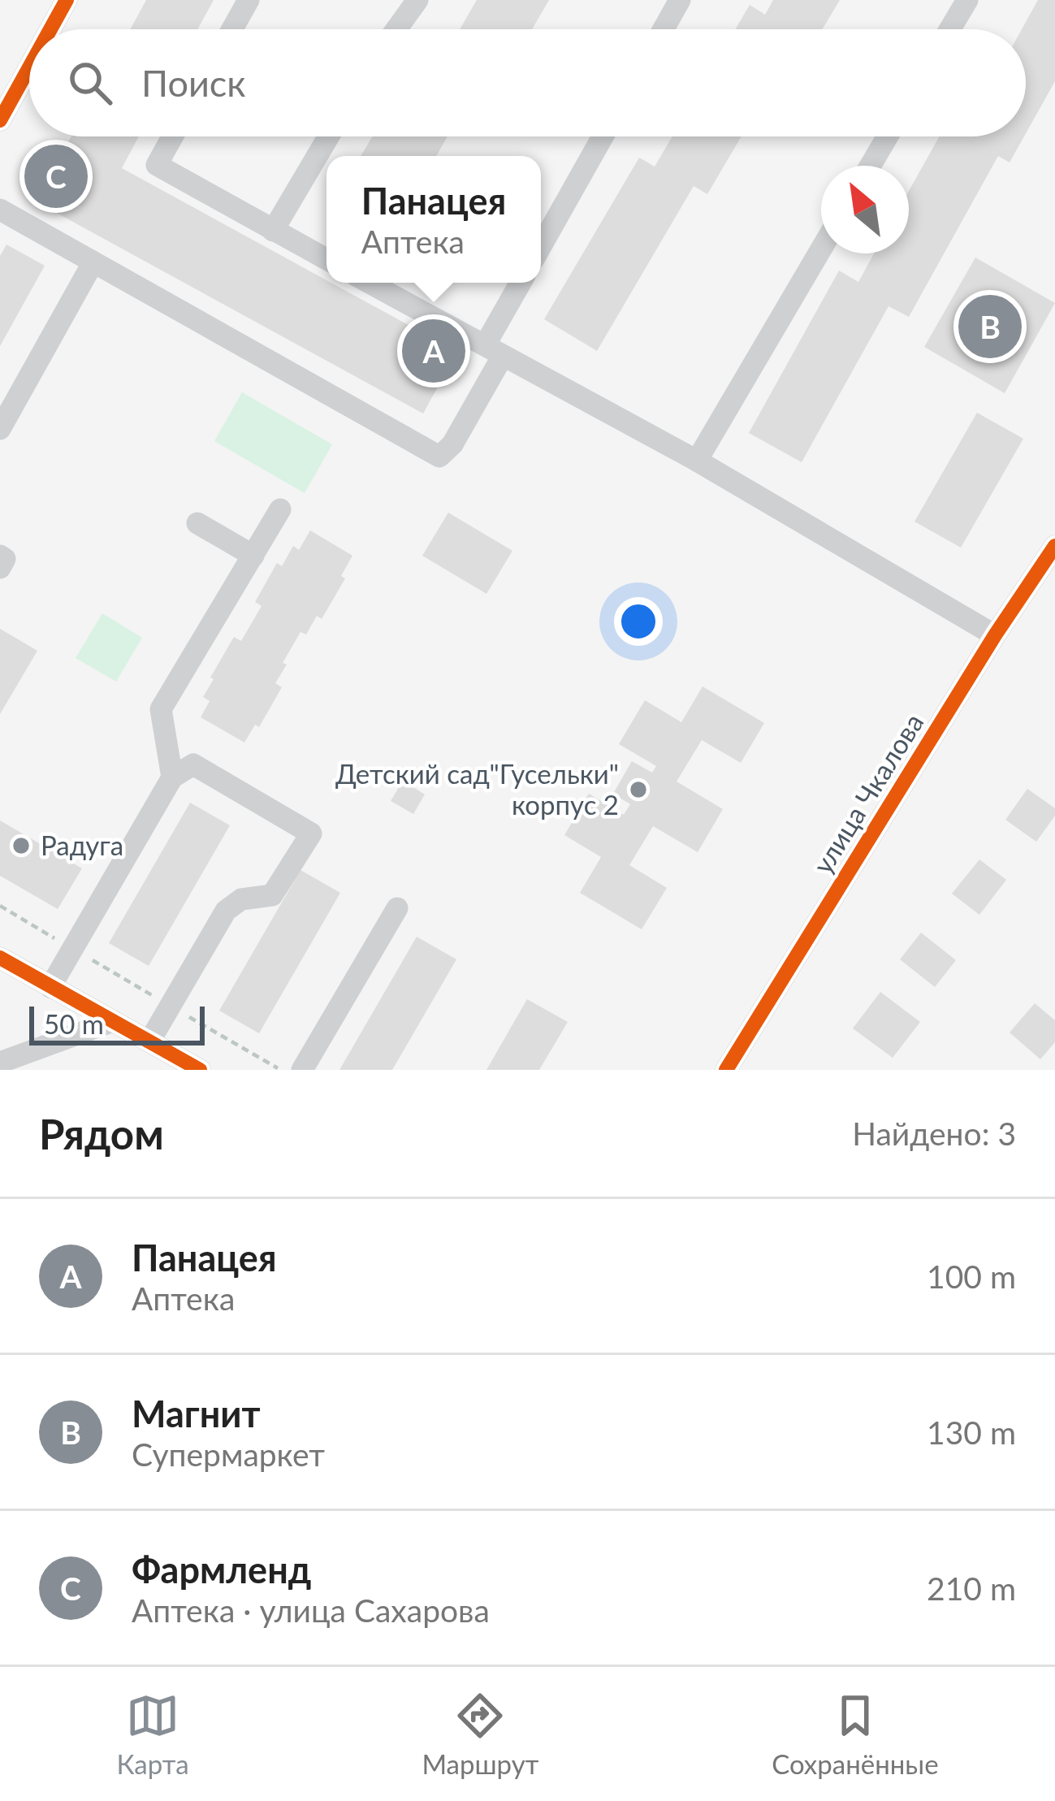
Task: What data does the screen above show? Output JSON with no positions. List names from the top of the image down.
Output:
{
  "streets": {
    "street": ["улица Чкалова"]
  },
  "places": ["Детский сад\"Гусельки\" корпус 2", "Радуга"],
  "scale_bar": "50 m",
  "north": "top left",
  "page": {
    "search": "Поиск",
    "pins": ["C", "B", "A"],
    "popup": ["Панацея", "Аптека"],
    "scale": "50 m",
    "heading": ["Рядом", "Найдено: 3"],
    "list": [
      {
        "mark": "A",
        "name": "Панацея",
        "note": "Аптека",
        "value": "100 m"
      },
      {
        "mark": "B",
        "name": "Магнит",
        "note": "Супермаркет",
        "value": "130 m"
      },
      {
        "mark": "C",
        "name": "Фармленд",
        "note": "Аптека · улица Сахарова",
        "value": "210 m"
      }
    ],
    "nav": ["Карта", "Маршрут", "Сохранённые"]
  }
}
